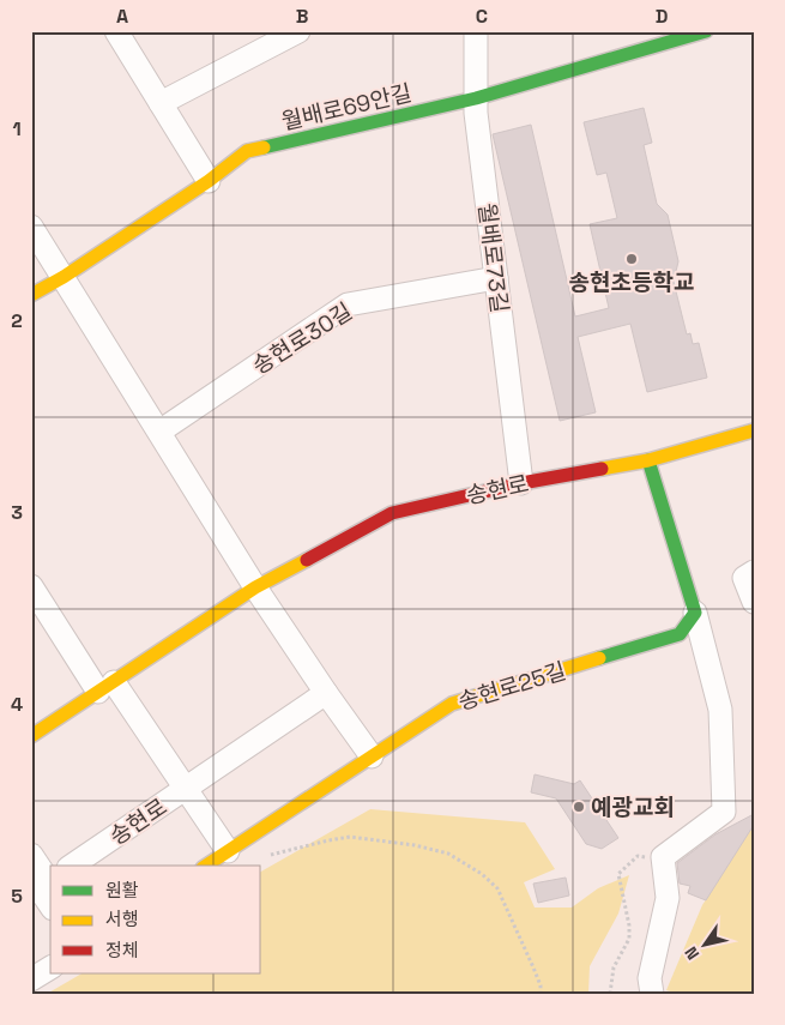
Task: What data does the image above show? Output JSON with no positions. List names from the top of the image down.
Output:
{
  "streets": {
    "street": [
      "월배로69안길",
      "월배로73길",
      "송현로30길",
      "송현로",
      "송현로25길"
    ]
  },
  "crossings": [
    ["월배로69안길", "월배로73길"],
    ["월배로73길", "송현로30길"],
    ["월배로73길", "송현로"]
  ],
  "places": ["송현초등학교", "예광교회"],
  "legend": ["원활", "서행", "정체"],
  "north": "bottom left",
  "grid": {
    "columns": [
      "A",
      "B",
      "C",
      "D"
    ],
    "rows": [
      "1",
      "2",
      "3",
      "4",
      "5"
    ]
  }
}
